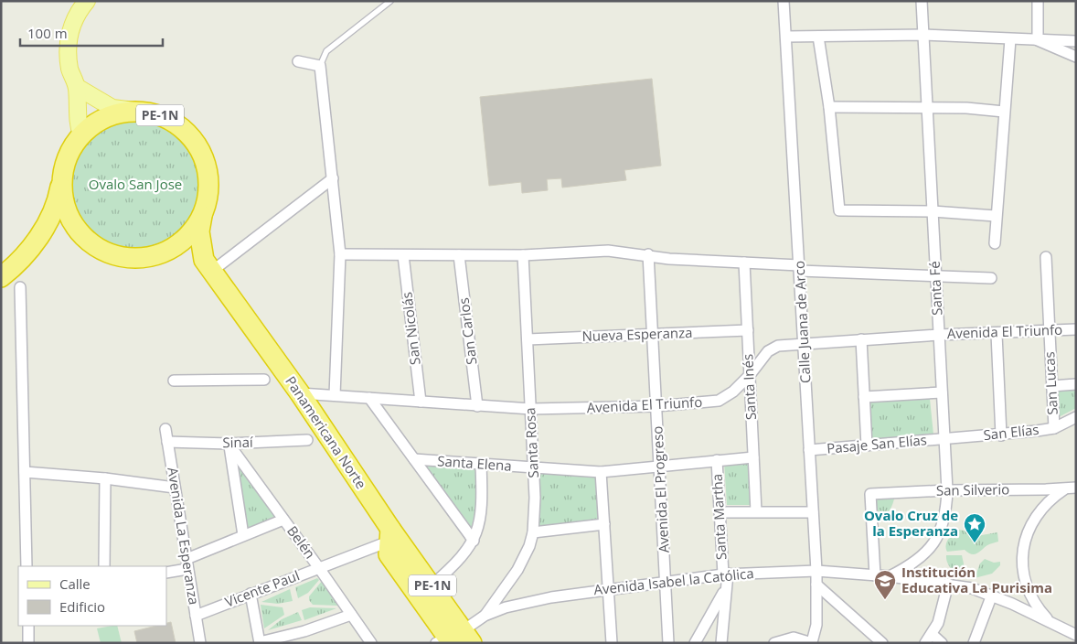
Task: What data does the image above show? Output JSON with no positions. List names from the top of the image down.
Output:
{
  "streets": {
    "highway": ["PE-1N", "Panamericana Norte"],
    "street": [
      "Santa Fé",
      "Calle Juana de Arco",
      "San Nicolás",
      "San Carlos",
      "Avenida El Triunfo",
      "Nueva Esperanza",
      "San Lucas",
      "Santa Inés",
      "San Elías",
      "Sinaí",
      "Santa Rosa",
      "Pasaje San Elías",
      "Santa Elena",
      "Avenida El Progreso",
      "San Silverio",
      "Santa Martha",
      "Avenida La Esperanza",
      "Belén",
      "Avenida Isabel la Católica",
      "Vicente Paul"
    ]
  },
  "crossings": [
    ["PE-1N", "Panamericana Norte"],
    ["Santa Fé", "Avenida El Triunfo"],
    ["Santa Fé", "San Elías"],
    ["Santa Fé", "Pasaje San Elías"],
    ["Santa Fé", "San Silverio"],
    ["Santa Fé", "Avenida Isabel la Católica"],
    ["Calle Juana de Arco", "Avenida El Triunfo"],
    ["Calle Juana de Arco", "Pasaje San Elías"],
    ["Calle Juana de Arco", "Avenida Isabel la Católica"],
    ["San Nicolás", "Avenida El Triunfo"],
    ["San Carlos", "Avenida El Triunfo"],
    ["Avenida El Triunfo", "San Lucas"],
    ["Avenida El Triunfo", "Santa Inés"],
    ["Avenida El Triunfo", "Panamericana Norte"],
    ["Avenida El Triunfo", "Santa Rosa"],
    ["Avenida El Triunfo", "Avenida El Progreso"],
    ["Nueva Esperanza", "Santa Inés"],
    ["Nueva Esperanza", "Santa Rosa"],
    ["Nueva Esperanza", "Avenida El Progreso"],
    ["San Lucas", "San Elías"],
    ["Santa Inés", "Santa Elena"],
    ["Panamericana Norte", "Avenida Isabel la Católica"],
    ["Panamericana Norte", "Vicente Paul"],
    ["San Elías", "Pasaje San Elías"],
    ["Sinaí", "Avenida La Esperanza"],
    ["Sinaí", "Belén"],
    ["Santa Rosa", "Santa Elena"],
    ["Santa Rosa", "Avenida Isabel la Católica"],
    ["Santa Elena", "Avenida El Progreso"],
    ["Santa Elena", "Santa Martha"],
    ["Avenida El Progreso", "Avenida Isabel la Católica"],
    ["San Silverio", "Avenida Isabel la Católica"],
    ["Santa Martha", "Avenida Isabel la Católica"],
    ["Avenida La Esperanza", "Vicente Paul"],
    ["Belén", "Vicente Paul"]
  ],
  "parks": ["Ovalo San Jose"],
  "places": {
    "place": ["Ovalo Cruz de la Esperanza"],
    "school or university": ["Institución Educativa La Purisima"]
  },
  "legend": ["Calle", "Edificio"],
  "scale_bar": "100 m"
}
